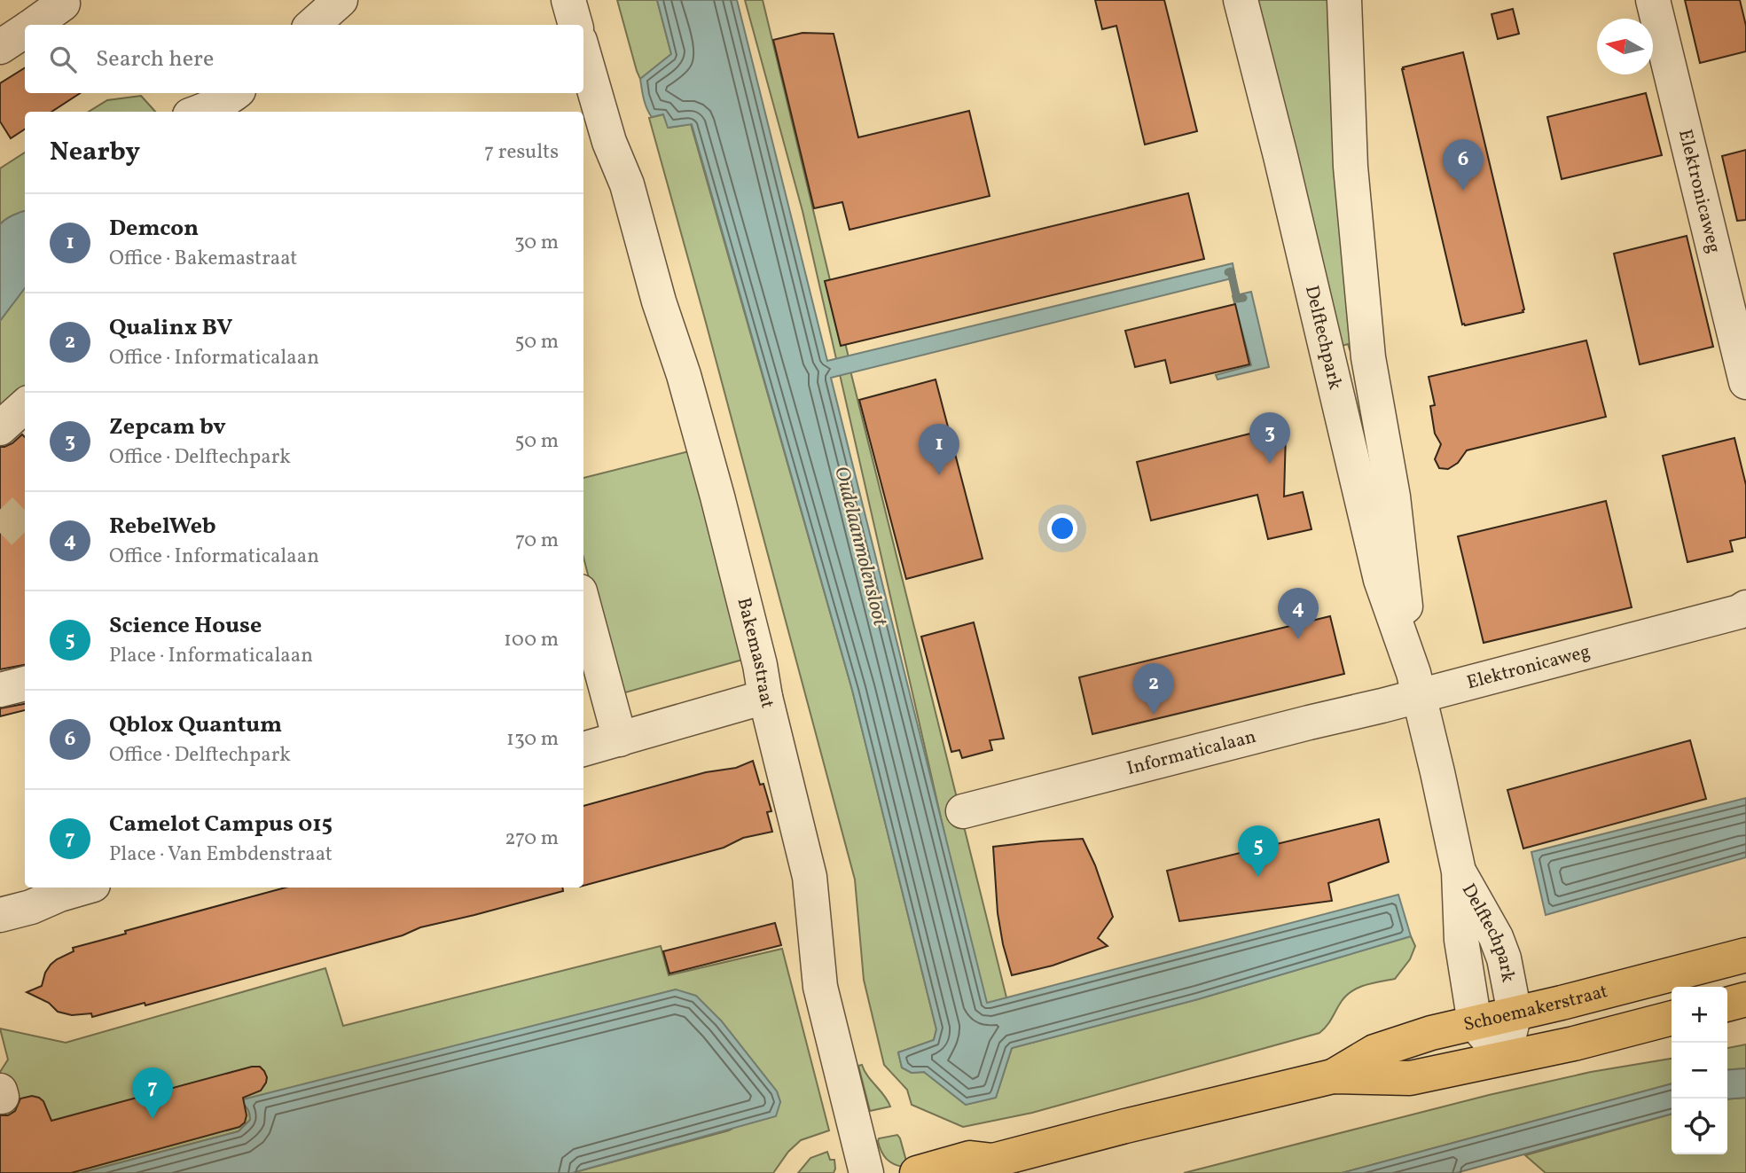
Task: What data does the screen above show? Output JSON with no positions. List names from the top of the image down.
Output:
{
  "streets": {
    "main road": ["Schoemakerstraat"],
    "street": [
      "Elektronicaweg",
      "Delftechpark",
      "Bakemastraat",
      "Informaticalaan"
    ]
  },
  "crossings": [
    ["Elektronicaweg", "Delftechpark"],
    ["Elektronicaweg", "Informaticalaan"],
    ["Delftechpark", "Informaticalaan"],
    ["Delftechpark", "Schoemakerstraat"]
  ],
  "water": ["Oudelaanmolensloot"],
  "north": "left",
  "page": {
    "search": "Search here",
    "heading": ["Nearby", "7 results"],
    "pins": [
      "6",
      "3",
      "1",
      "4",
      "2",
      "5",
      "7"
    ],
    "list": [
      {
        "mark": "1",
        "name": "Demcon",
        "note": "Office · Bakemastraat",
        "value": "30 m"
      },
      {
        "mark": "2",
        "name": "Qualinx BV",
        "note": "Office · Informaticalaan",
        "value": "50 m"
      },
      {
        "mark": "3",
        "name": "Zepcam bv",
        "note": "Office · Delftechpark",
        "value": "50 m"
      },
      {
        "mark": "4",
        "name": "RebelWeb",
        "note": "Office · Informaticalaan",
        "value": "70 m"
      },
      {
        "mark": "5",
        "name": "Science House",
        "note": "Place · Informaticalaan",
        "value": "100 m"
      },
      {
        "mark": "6",
        "name": "Qblox Quantum",
        "note": "Office · Delftechpark",
        "value": "130 m"
      },
      {
        "mark": "7",
        "name": "Camelot Campus 015",
        "note": "Place · Van Embdenstraat",
        "value": "270 m"
      }
    ],
    "map_buttons": ["+", "−"]
  }
}
